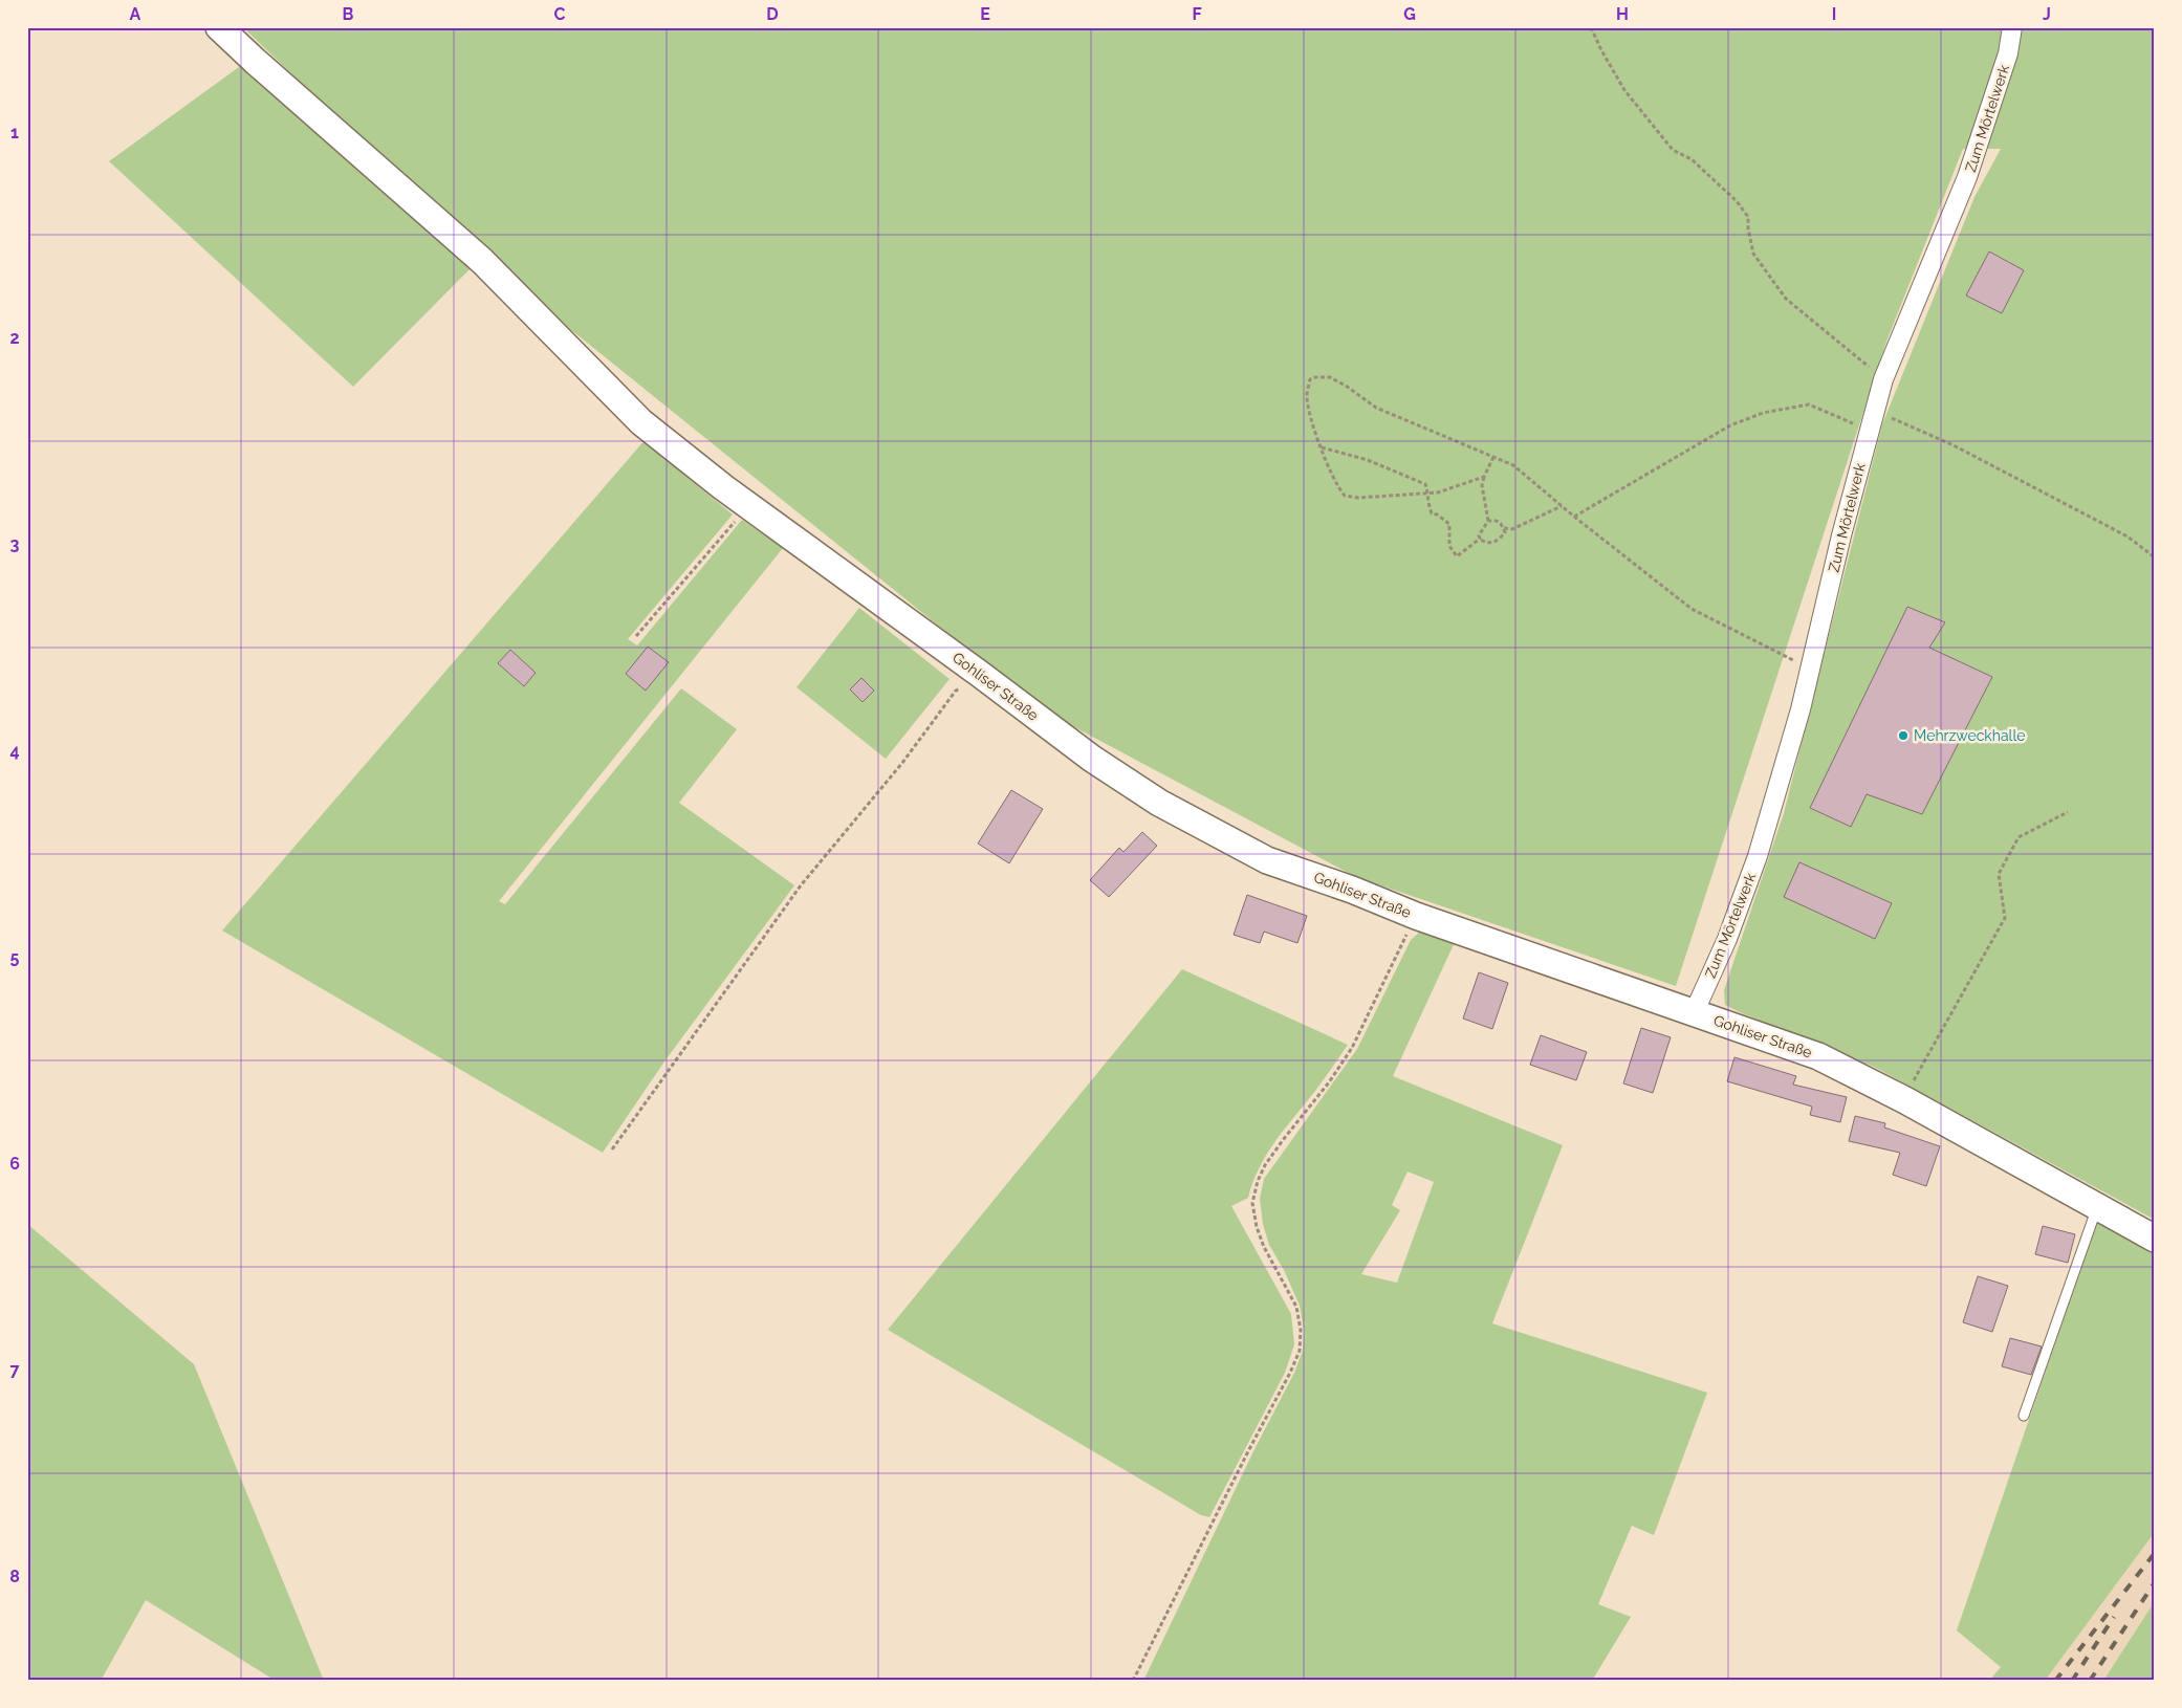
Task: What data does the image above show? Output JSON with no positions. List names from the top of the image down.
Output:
{
  "streets": {
    "street": ["Zum Mörtelwerk", "Gohliser Straße"]
  },
  "crossings": [
    ["Zum Mörtelwerk", "Gohliser Straße"]
  ],
  "places": ["Mehrzweckhalle"],
  "grid": {
    "columns": [
      "A",
      "B",
      "C",
      "D",
      "E",
      "F",
      "G",
      "H",
      "I",
      "J"
    ],
    "rows": [
      "1",
      "2",
      "3",
      "4",
      "5",
      "6",
      "7",
      "8"
    ]
  }
}
